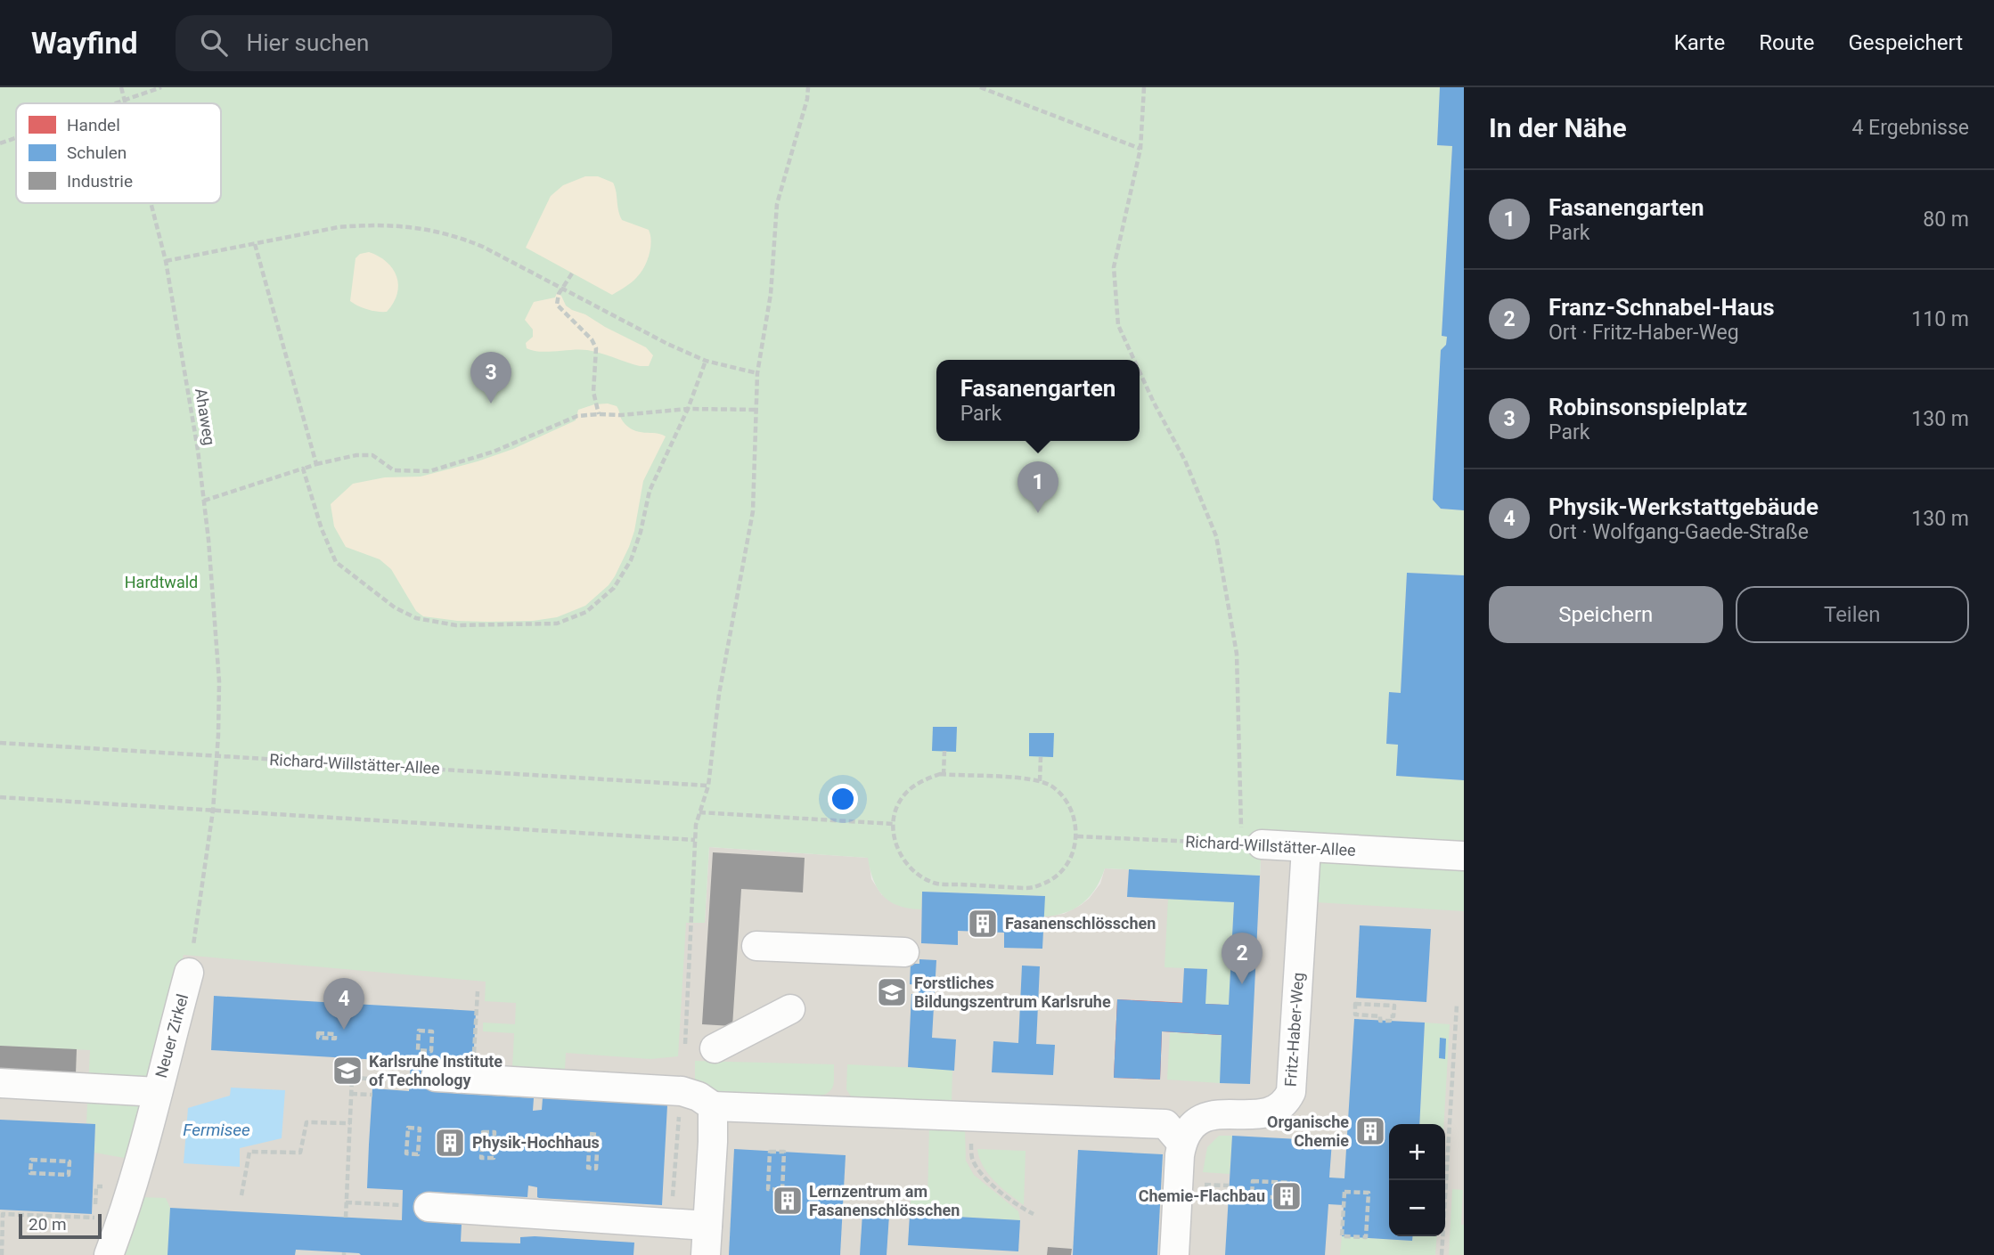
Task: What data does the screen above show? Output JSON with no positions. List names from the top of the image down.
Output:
{
  "streets": {
    "street": ["Richard-Willstätter-Allee", "Fritz-Haber-Weg", "Neuer Zirkel"],
    "path": ["Ahaweg"]
  },
  "crossings": [
    ["Ahaweg", "Richard-Willstätter-Allee"],
    ["Ahaweg", "Neuer Zirkel"],
    ["Richard-Willstätter-Allee", "Fritz-Haber-Weg"],
    ["Richard-Willstätter-Allee", "Neuer Zirkel"]
  ],
  "water": ["Fermisee"],
  "parks": ["Hardtwald"],
  "places": {
    "building": [
      "Fasanenschlösschen",
      "Organische Chemie",
      "Physik-Hochhaus",
      "Chemie-Flachbau",
      "Lernzentrum am Fasanenschlösschen"
    ],
    "school or university": ["Forstliches Bildungszentrum Karlsruhe", "Karlsruhe Institute of Technology"]
  },
  "legend": ["Handel", "Schulen", "Industrie"],
  "scale_bar": "20 m",
  "page": {
    "header": "Wayfind",
    "search": "Hier suchen",
    "nav": ["Karte", "Route", "Gespeichert"],
    "heading": ["In der Nähe", "4 Ergebnisse"],
    "list": [
      {
        "mark": "1",
        "name": "Fasanengarten",
        "note": "Park",
        "value": "80 m"
      },
      {
        "mark": "2",
        "name": "Franz-Schnabel-Haus",
        "note": "Ort · Fritz-Haber-Weg",
        "value": "110 m"
      },
      {
        "mark": "3",
        "name": "Robinsonspielplatz",
        "note": "Park",
        "value": "130 m"
      },
      {
        "mark": "4",
        "name": "Physik-Werkstattgebäude",
        "note": "Ort · Wolfgang-Gaede-Straße",
        "value": "130 m"
      }
    ],
    "pins": [
      "3",
      "1",
      "2",
      "4"
    ],
    "popup": ["Fasanengarten", "Park"],
    "buttons": ["Speichern", "Teilen"],
    "map_buttons": ["+", "−"],
    "scale": "20 m"
  }
}
